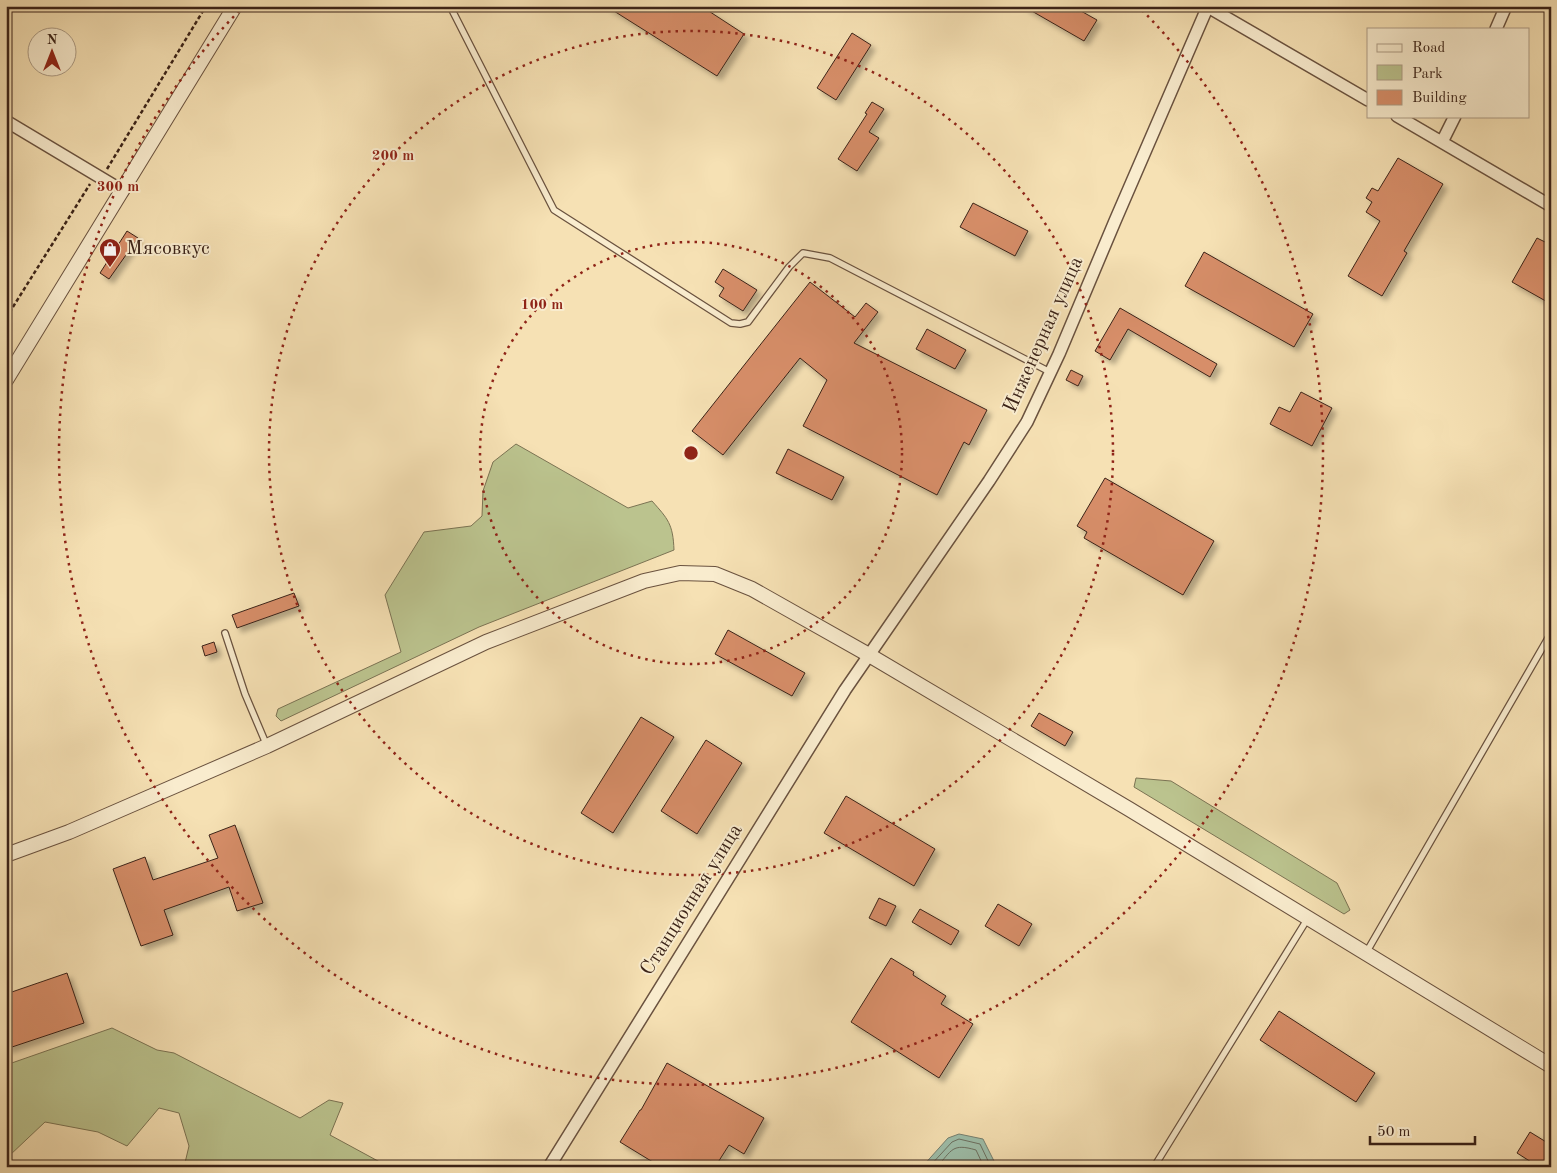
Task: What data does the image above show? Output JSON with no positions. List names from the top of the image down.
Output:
{
  "streets": {
    "street": ["Инженерная улица", "Станционная улица"]
  },
  "crossings": [
    ["Инженерная улица", "Станционная улица"]
  ],
  "places": {
    "shop": ["Мясовкус"]
  },
  "legend": ["Road", "Park", "Building"],
  "scale_bar": "50 m",
  "north": "top",
  "rings": ["200 m", "300 m", "100 m"]
}
